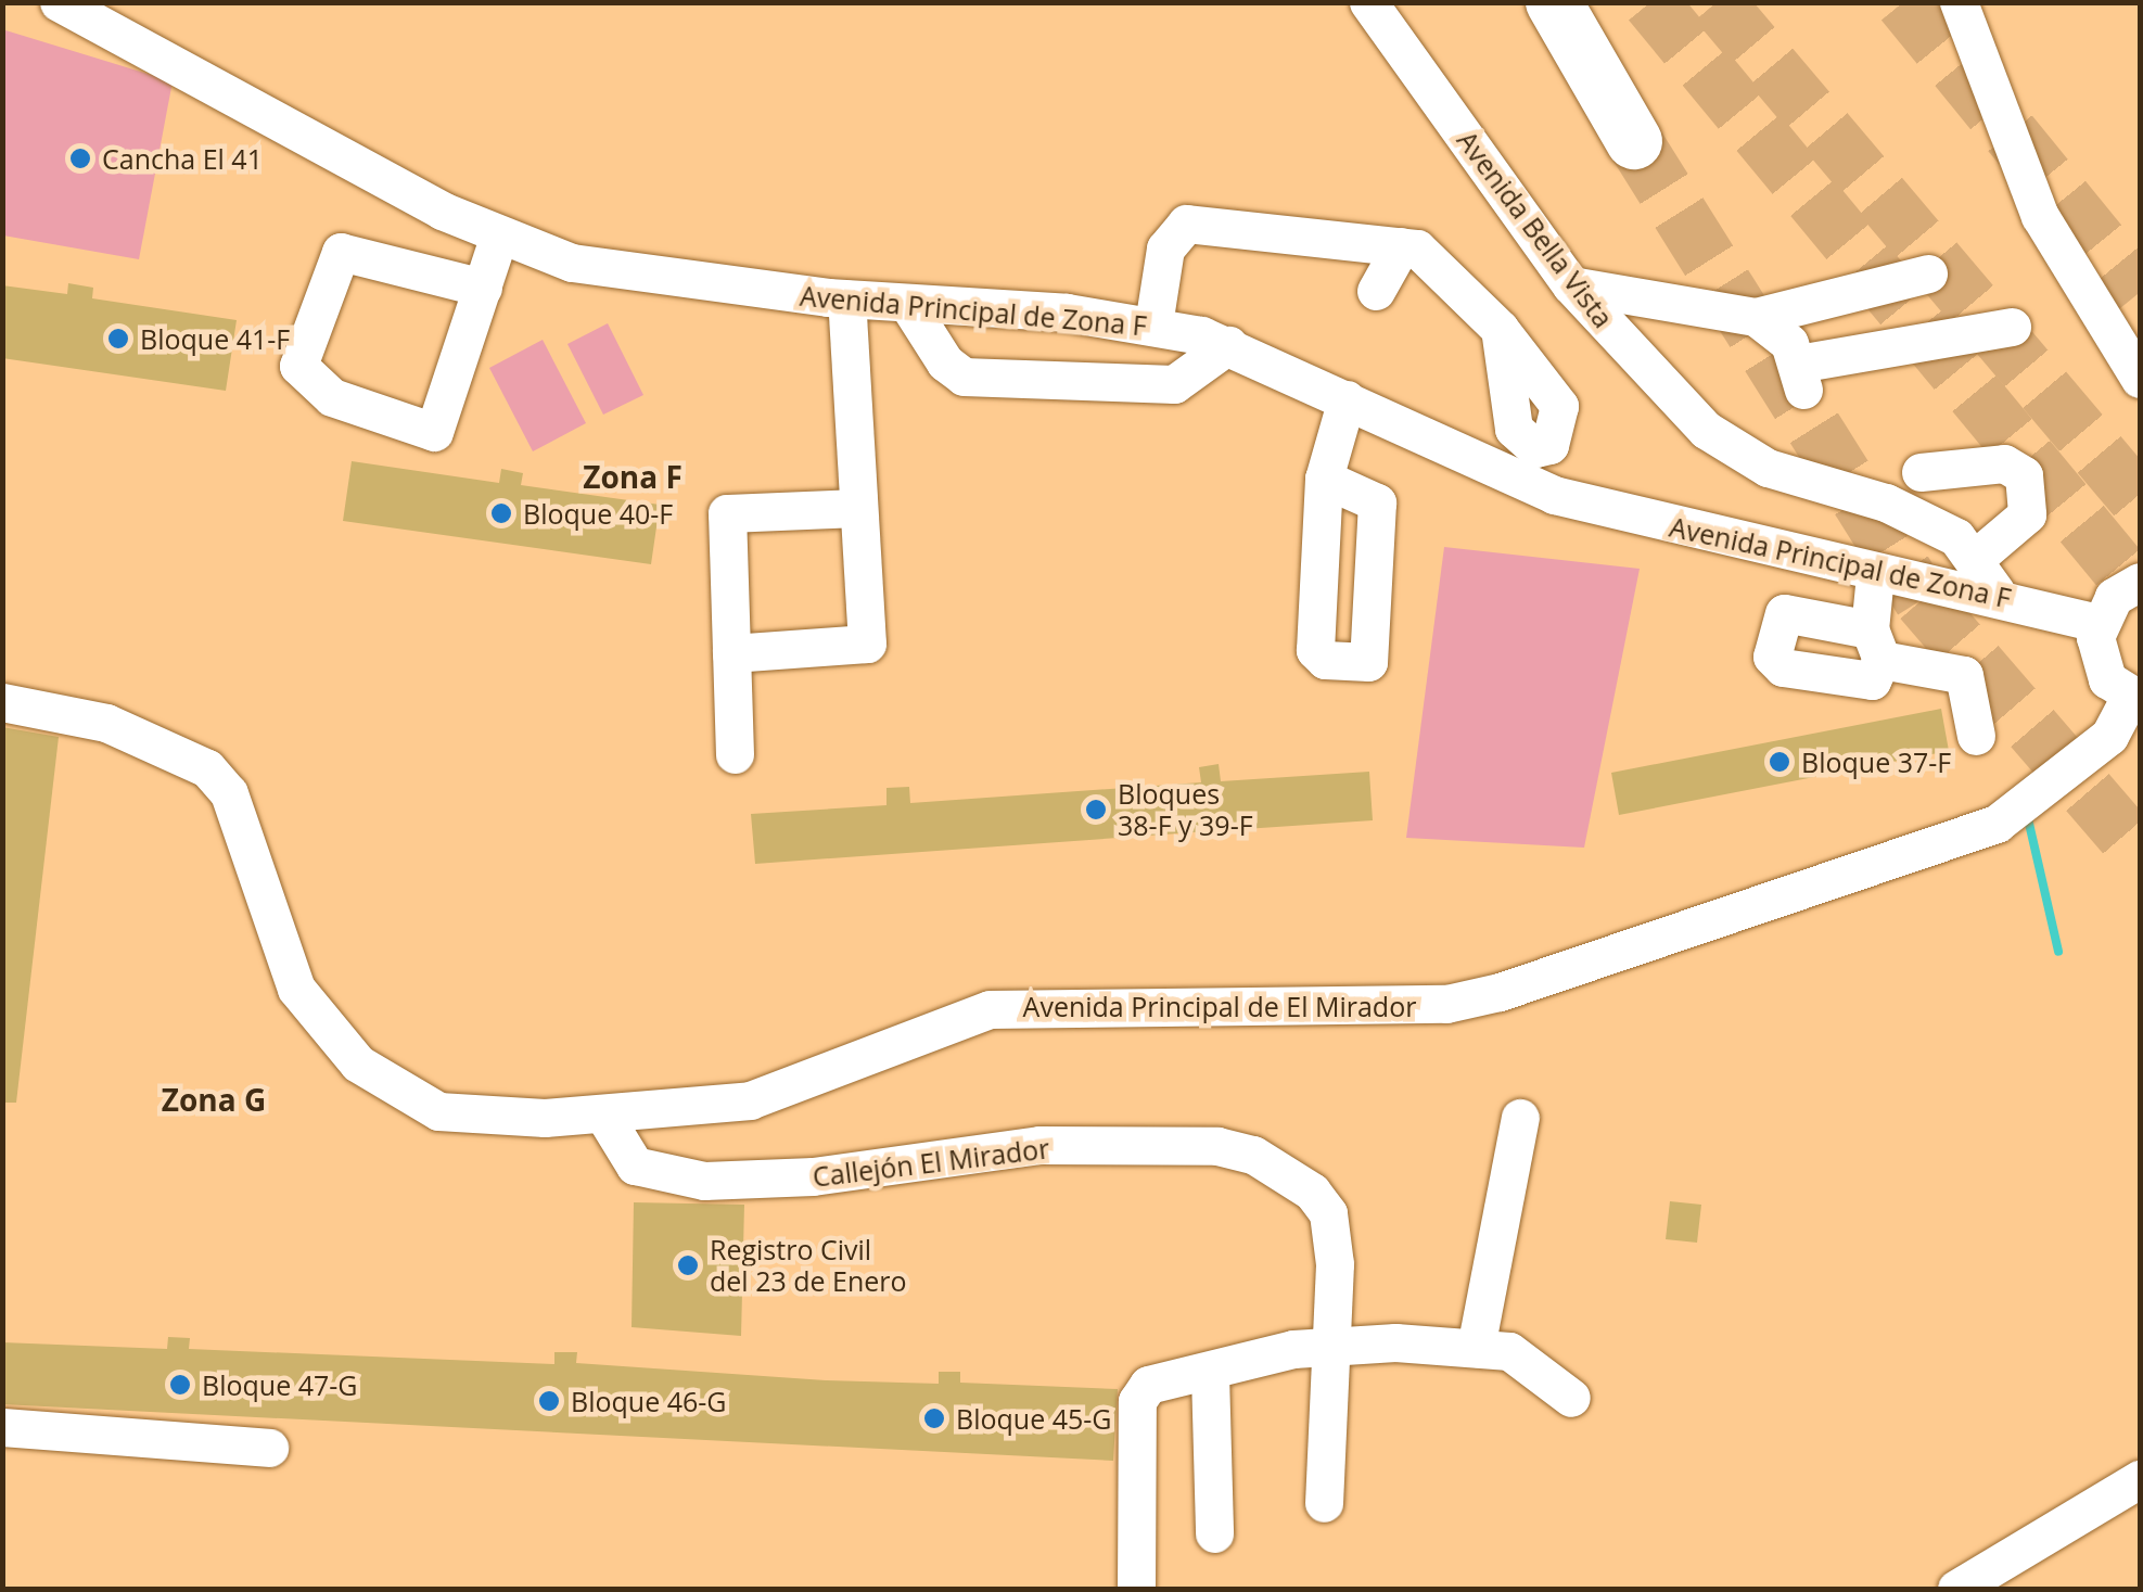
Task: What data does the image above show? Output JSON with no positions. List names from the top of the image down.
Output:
{
  "streets": {
    "street": [
      "Avenida Bella Vista",
      "Avenida Principal de Zona F",
      "Avenida Principal de El Mirador",
      "Callejón El Mirador"
    ]
  },
  "crossings": [
    ["Avenida Principal de El Mirador", "Callejón El Mirador"]
  ],
  "districts": ["Zona F", "Zona G"],
  "places": [
    "Cancha El 41",
    "Bloque 41-F",
    "Bloque 40-F",
    "Bloque 37-F",
    "Bloques 38-F y 39-F",
    "Registro Civil del 23 de Enero",
    "Bloque 47-G",
    "Bloque 46-G",
    "Bloque 45-G"
  ]
}
